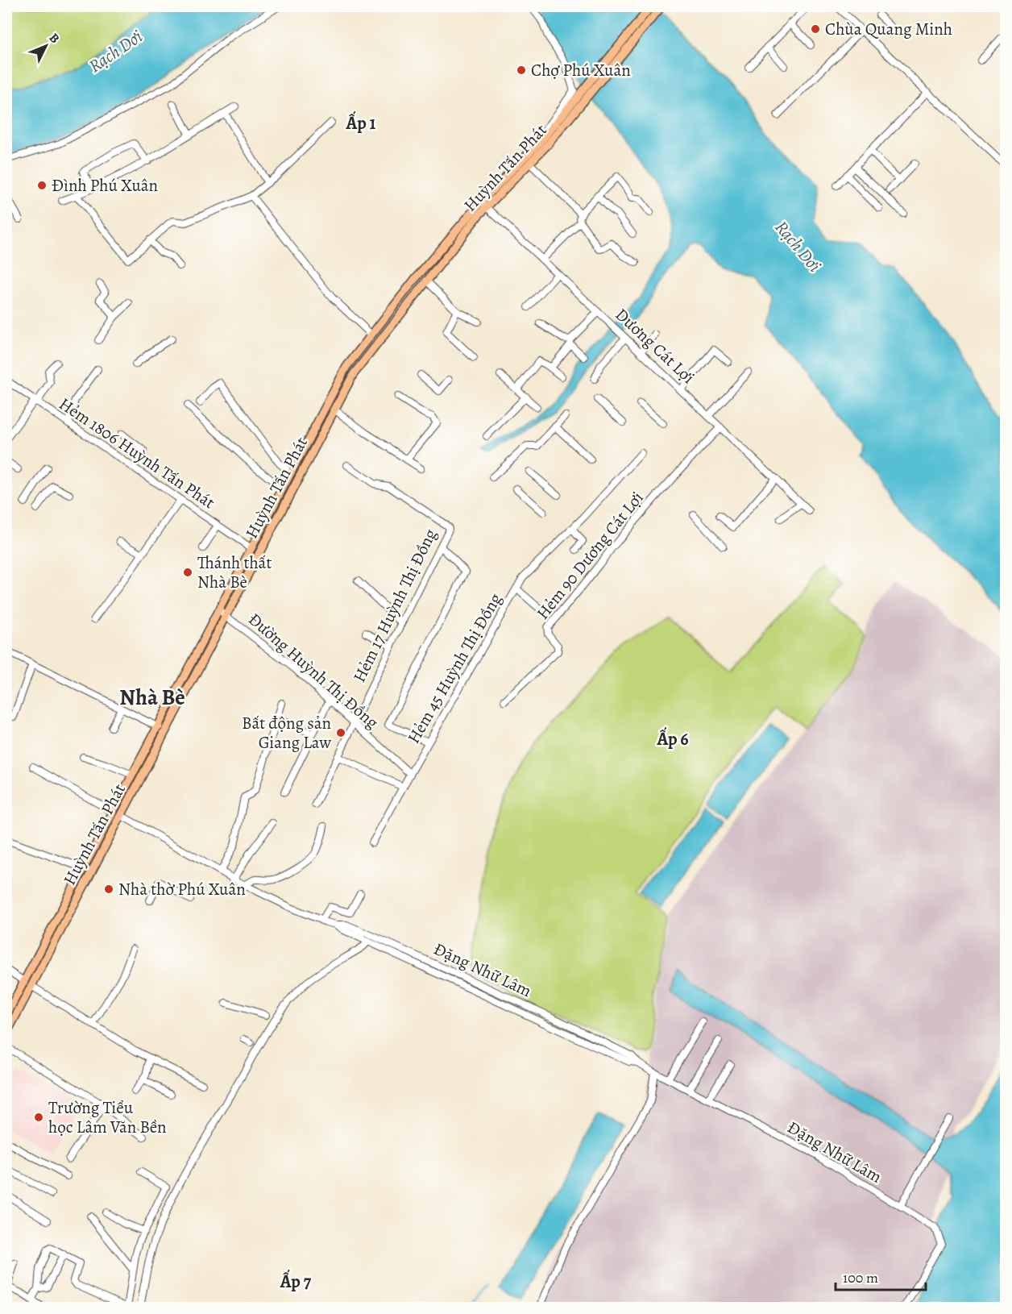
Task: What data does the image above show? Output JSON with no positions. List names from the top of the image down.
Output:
{
  "streets": {
    "main road": ["Huỳnh Tấn Phát"],
    "street": [
      "Dương Cát Lợi",
      "Hẻm 1806 Huỳnh Tấn Phát",
      "Hẻm 90 Dương Cát Lợi",
      "Hẻm 17 Huỳnh Thị Đồng",
      "Hẻm 45 Huỳnh Thị Đồng",
      "Đường Huỳnh Thị Đồng",
      "Đặng Nhữ Lâm"
    ]
  },
  "crossings": [
    ["Huỳnh Tấn Phát", "Dương Cát Lợi"],
    ["Huỳnh Tấn Phát", "Hẻm 1806 Huỳnh Tấn Phát"],
    ["Huỳnh Tấn Phát", "Đường Huỳnh Thị Đồng"],
    ["Huỳnh Tấn Phát", "Đặng Nhữ Lâm"],
    ["Dương Cát Lợi", "Hẻm 90 Dương Cát Lợi"],
    ["Hẻm 17 Huỳnh Thị Đồng", "Đường Huỳnh Thị Đồng"],
    ["Hẻm 45 Huỳnh Thị Đồng", "Đường Huỳnh Thị Đồng"]
  ],
  "districts": [
    "Ấp 1",
    "Nhà Bè",
    "Ấp 6",
    "Ấp 7"
  ],
  "water": ["Rạch Dơi"],
  "places": [
    "Chùa Quang Minh",
    "Chợ Phú Xuân",
    "Đình Phú Xuân",
    "Thánh thất Nhà Bè",
    "Bất động sản Giang Law",
    "Nhà thờ Phú Xuân",
    "Trường Tiểu học Lâm Văn Bền"
  ],
  "scale_bar": "100 m",
  "north": "top right"
}
